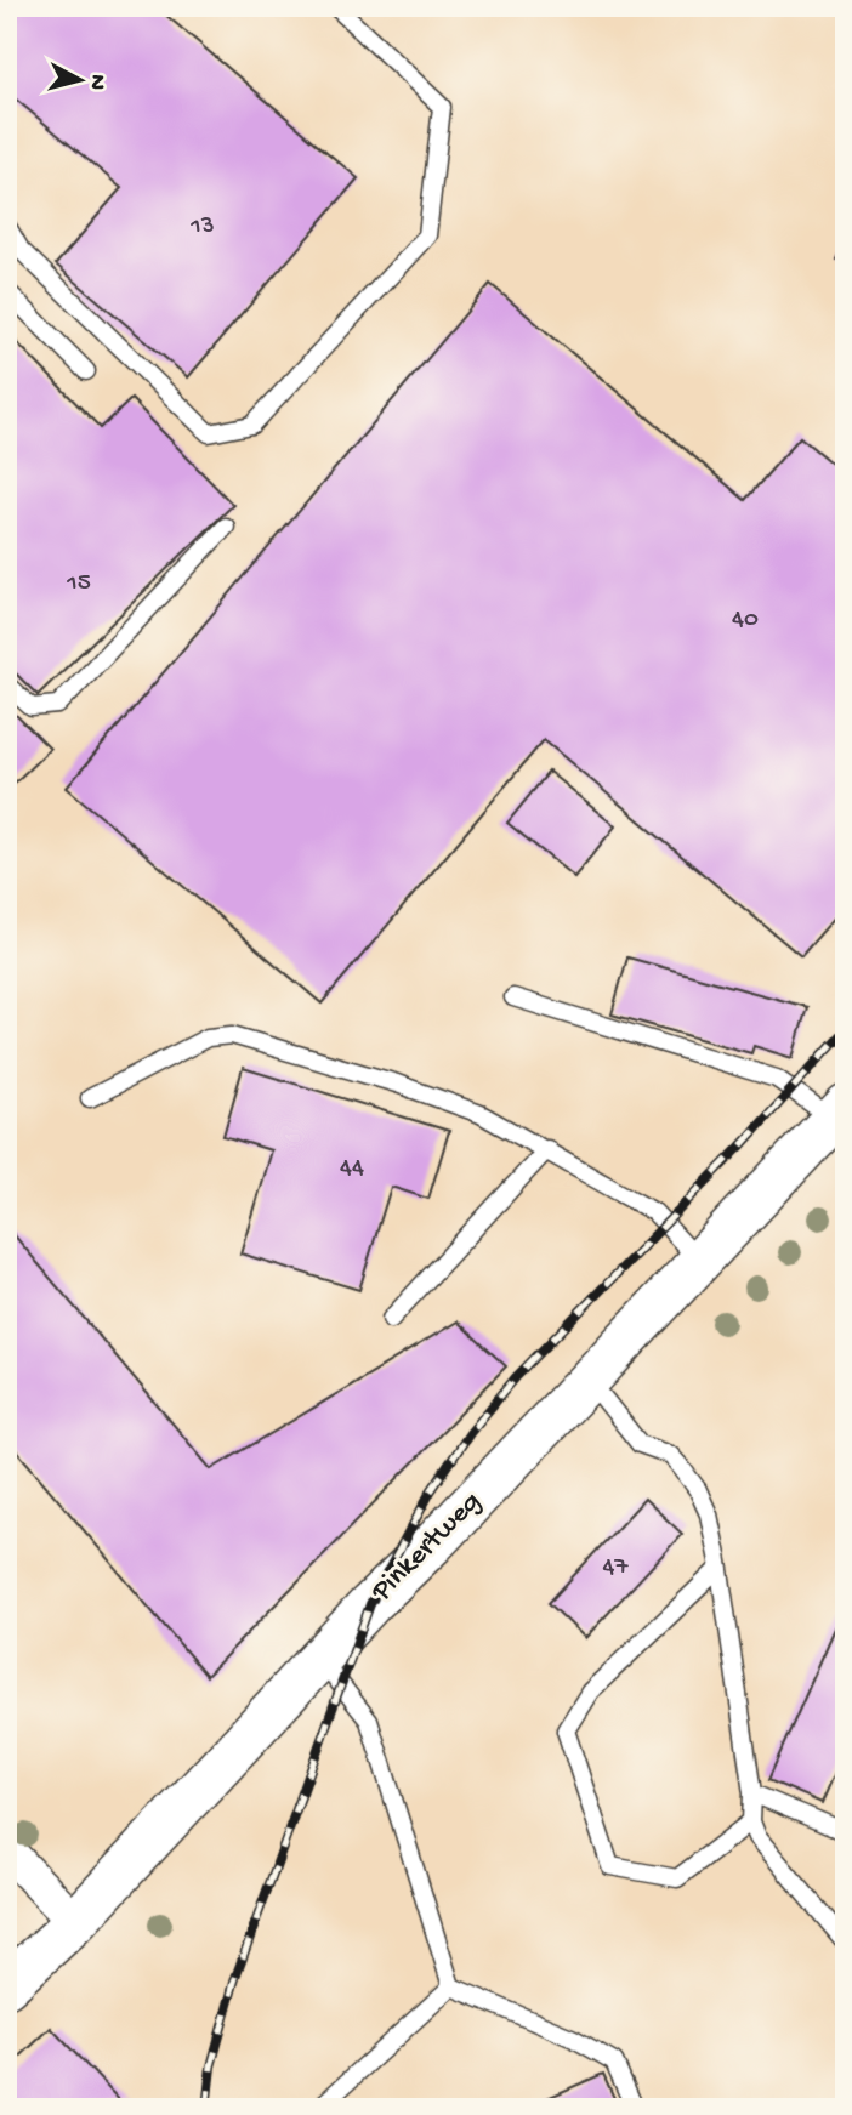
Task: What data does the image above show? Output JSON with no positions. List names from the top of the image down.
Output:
{
  "streets": {
    "street": ["Pinkertweg"]
  },
  "house_numbers": [
    "13",
    "15",
    "40",
    "44",
    "47"
  ],
  "north": "right"
}
